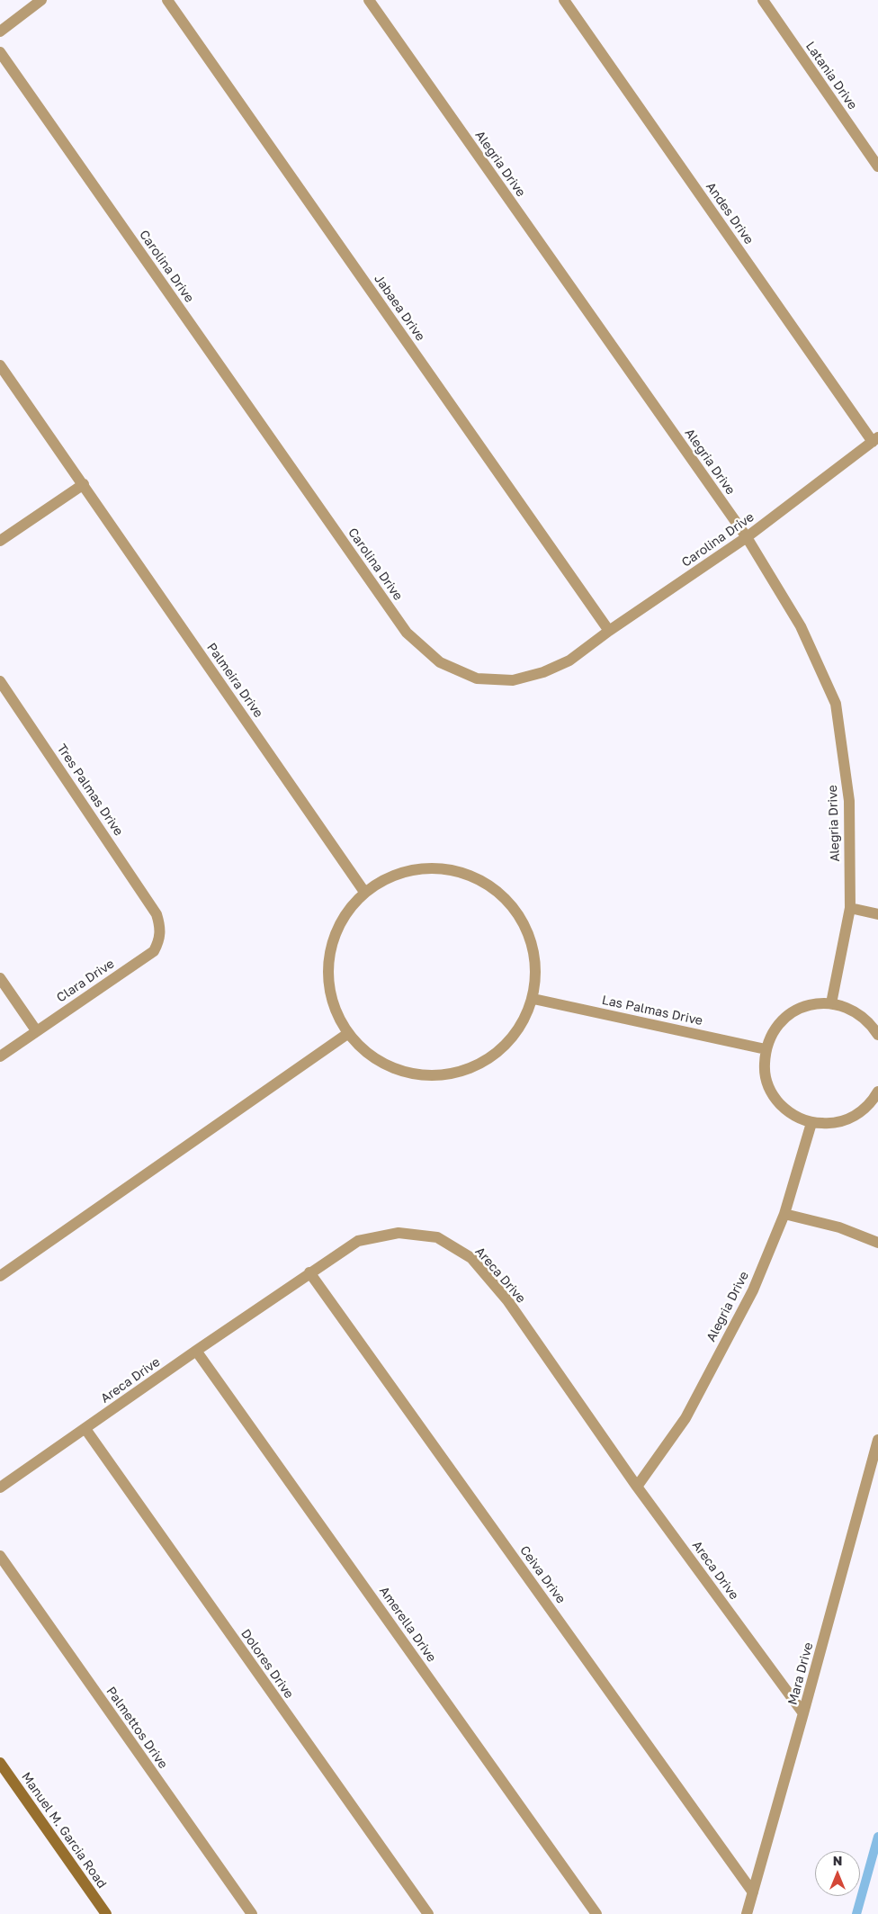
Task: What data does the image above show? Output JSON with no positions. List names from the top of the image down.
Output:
{
  "streets": {
    "main road": ["Manuel M. Garcia Road"],
    "street": [
      "Latania Drive",
      "Alegria Drive",
      "Andes Drive",
      "Carolina Drive",
      "Jabaea Drive",
      "Palmeira Drive",
      "Tres Palmas Drive",
      "Clara Drive",
      "Las Palmas Drive",
      "Areca Drive",
      "Ceiva Drive",
      "Amerella Drive",
      "Dolores Drive",
      "Mara Drive",
      "Palmettos Drive"
    ]
  },
  "crossings": [
    ["Alegria Drive", "Carolina Drive"],
    ["Alegria Drive", "Areca Drive"],
    ["Andes Drive", "Carolina Drive"],
    ["Carolina Drive", "Jabaea Drive"],
    ["Tres Palmas Drive", "Clara Drive"],
    ["Areca Drive", "Ceiva Drive"],
    ["Areca Drive", "Amerella Drive"],
    ["Areca Drive", "Dolores Drive"],
    ["Areca Drive", "Mara Drive"],
    ["Ceiva Drive", "Mara Drive"]
  ],
  "north": "top"
}
